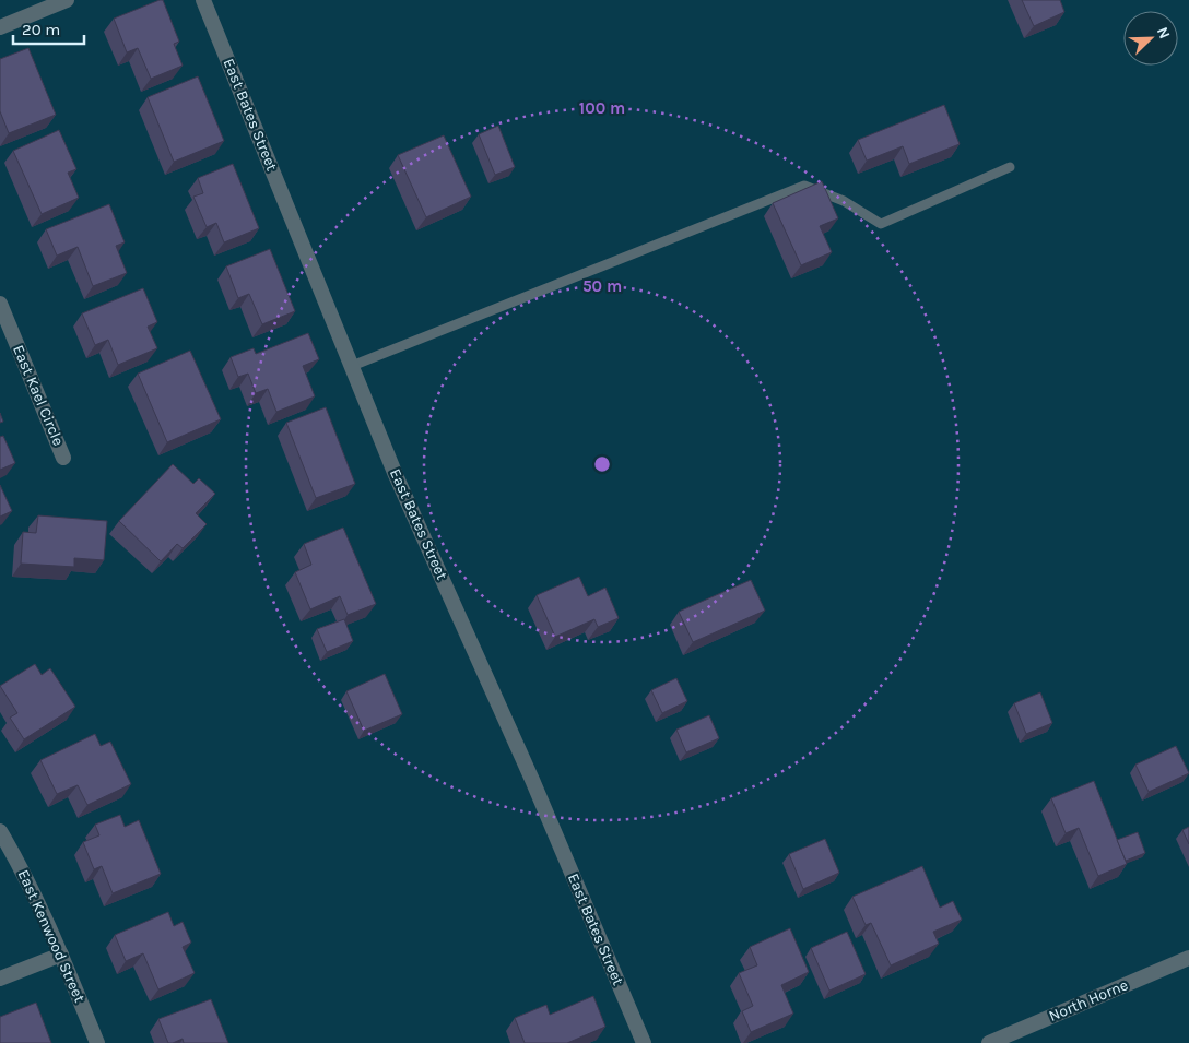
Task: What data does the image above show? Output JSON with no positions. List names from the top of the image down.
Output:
{
  "streets": {
    "street": [
      "East Bates Street",
      "East Kael Circle",
      "East Kenwood Street",
      "North Horne"
    ]
  },
  "scale_bar": "20 m",
  "north": "top right",
  "rings": ["100 m", "50 m"]
}
